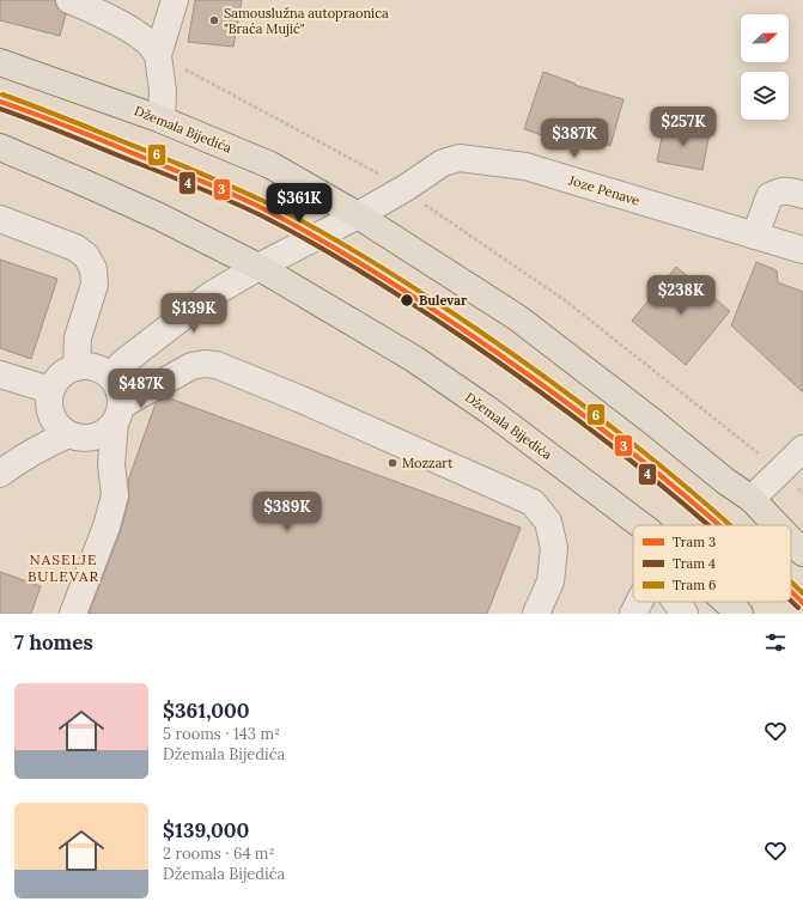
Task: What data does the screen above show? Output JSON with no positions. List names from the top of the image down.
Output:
{
  "streets": {
    "main road": ["Džemala Bijedića"],
    "street": ["Joze Penave"]
  },
  "crossings": [
    ["Džemala Bijedića", "Joze Penave"]
  ],
  "districts": ["NASELJE BULEVAR"],
  "places": ["Samouslužna autopraonica \"Braća Mujić\"", "Bulevar", "Mozzart"],
  "lines": ["tram line 6", "tram line 3", "tram line 4"],
  "legend": ["Tram 3", "Tram 4", "Tram 6"],
  "north": "right",
  "page": {
    "price": [
      "$257K",
      "$387K",
      "$361K",
      "$238K",
      "$139K",
      "$487K",
      "$389K"
    ],
    "heading": "7 homes",
    "list": [
      {
        "name": "$361,000",
        "note": "5 rooms · 143 m² · Džemala Bijedića"
      },
      {
        "name": "$139,000",
        "note": "2 rooms · 64 m² · Džemala Bijedića"
      }
    ]
  }
}
